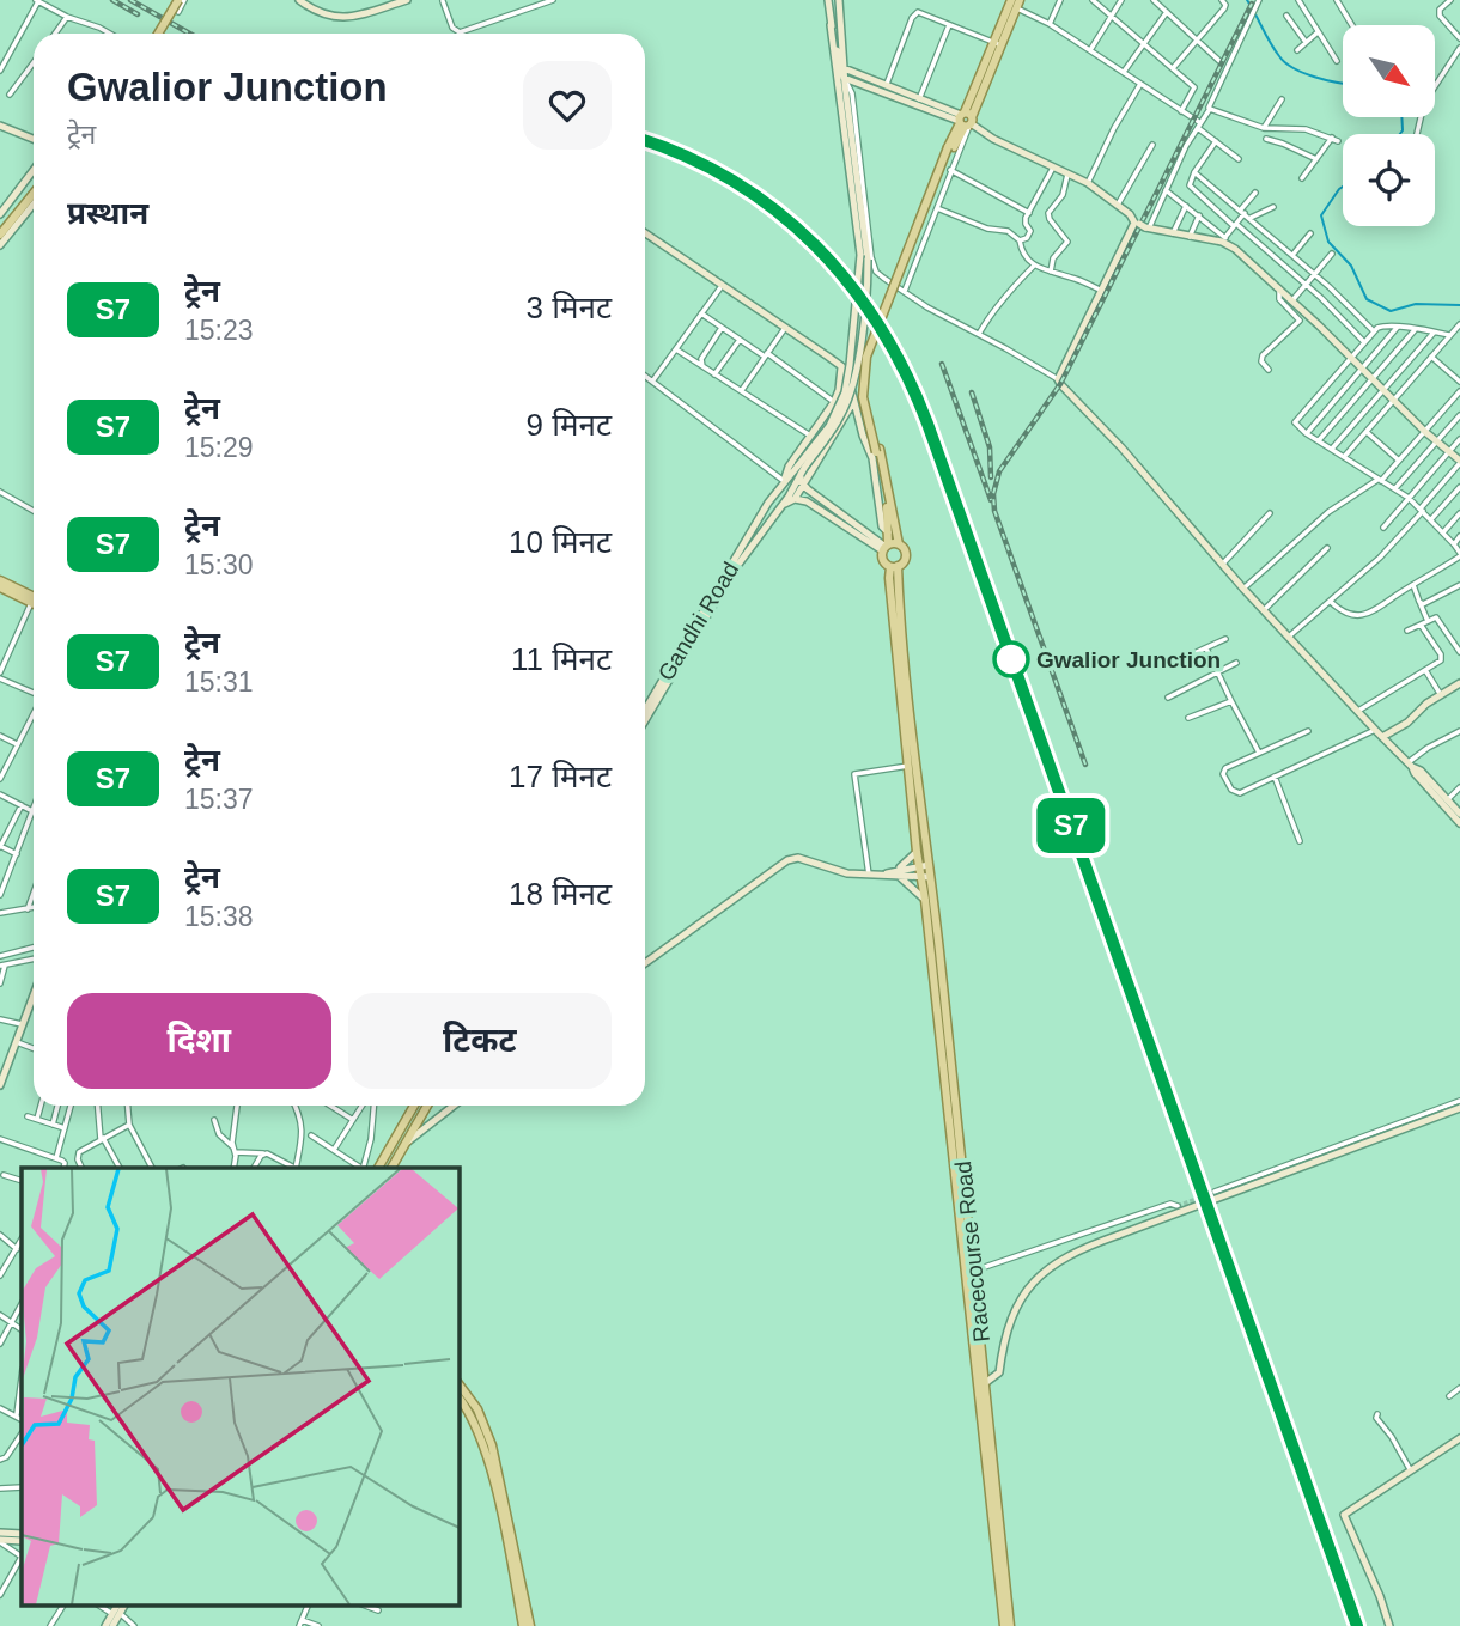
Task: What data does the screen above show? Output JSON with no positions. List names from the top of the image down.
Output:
{
  "streets": {
    "main road": ["Gandhi Road", "Racecourse Road"]
  },
  "places": ["Gwalior Junction"],
  "north": "bottom right",
  "page": {
    "on_map": "S7",
    "heading": [
      ["Gwalior Junction", "ट्रेन"],
      "प्रस्थान"
    ],
    "list": [
      {
        "mark": "S7",
        "name": "ट्रेन",
        "note": "15:23",
        "value": "3 मिनट"
      },
      {
        "mark": "S7",
        "name": "ट्रेन",
        "note": "15:29",
        "value": "9 मिनट"
      },
      {
        "mark": "S7",
        "name": "ट्रेन",
        "note": "15:30",
        "value": "10 मिनट"
      },
      {
        "mark": "S7",
        "name": "ट्रेन",
        "note": "15:31",
        "value": "11 मिनट"
      },
      {
        "mark": "S7",
        "name": "ट्रेन",
        "note": "15:37",
        "value": "17 मिनट"
      },
      {
        "mark": "S7",
        "name": "ट्रेन",
        "note": "15:38",
        "value": "18 मिनट"
      }
    ],
    "buttons": ["दिशा", "टिकट"]
  }
}
